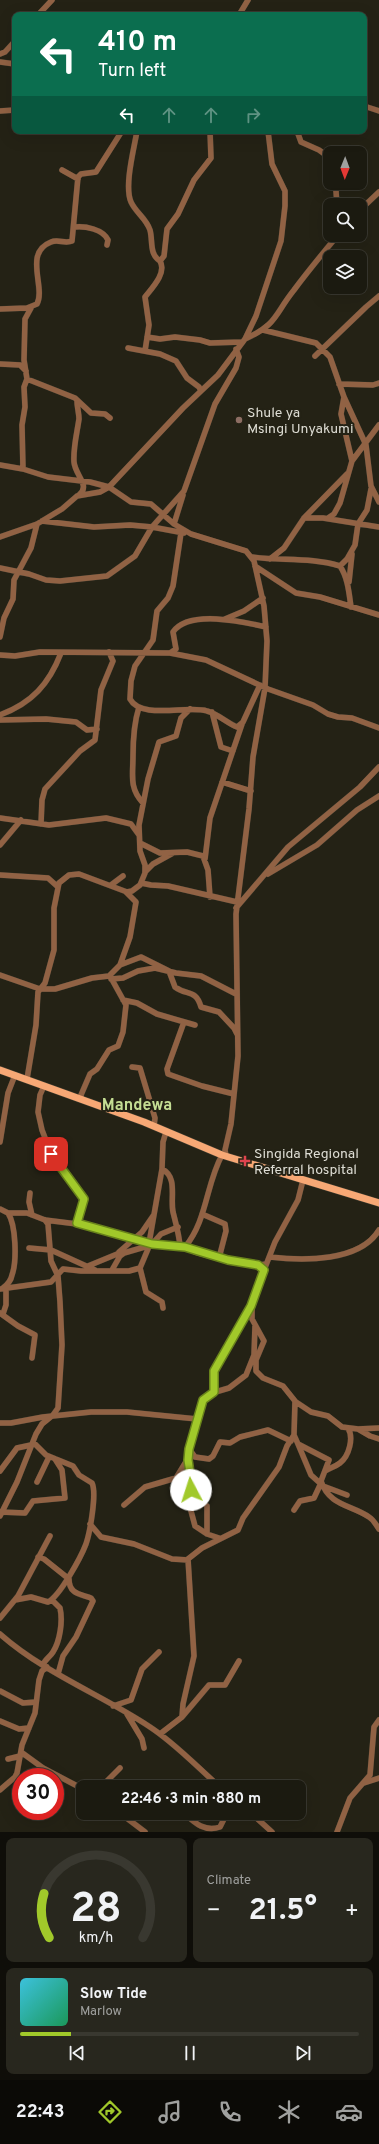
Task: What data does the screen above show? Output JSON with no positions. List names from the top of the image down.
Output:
{
  "districts": ["Mandewa"],
  "places": {
    "other": ["Shule ya Msingi Unyakumi"],
    "health": ["Singida Regional Referral hospital"]
  },
  "north": "bottom",
  "page": {
    "turn": ["410 m", "Turn left"],
    "limit": "30",
    "trip": "22:46 · 3 min · 880 m",
    "tile": "Climate",
    "heat": ["−", "21.5°", "+"],
    "song": ["Slow Tide", "Marlow"],
    "tabs": "22:43",
    "gauge": ["28", "km/h"]
  }
}
